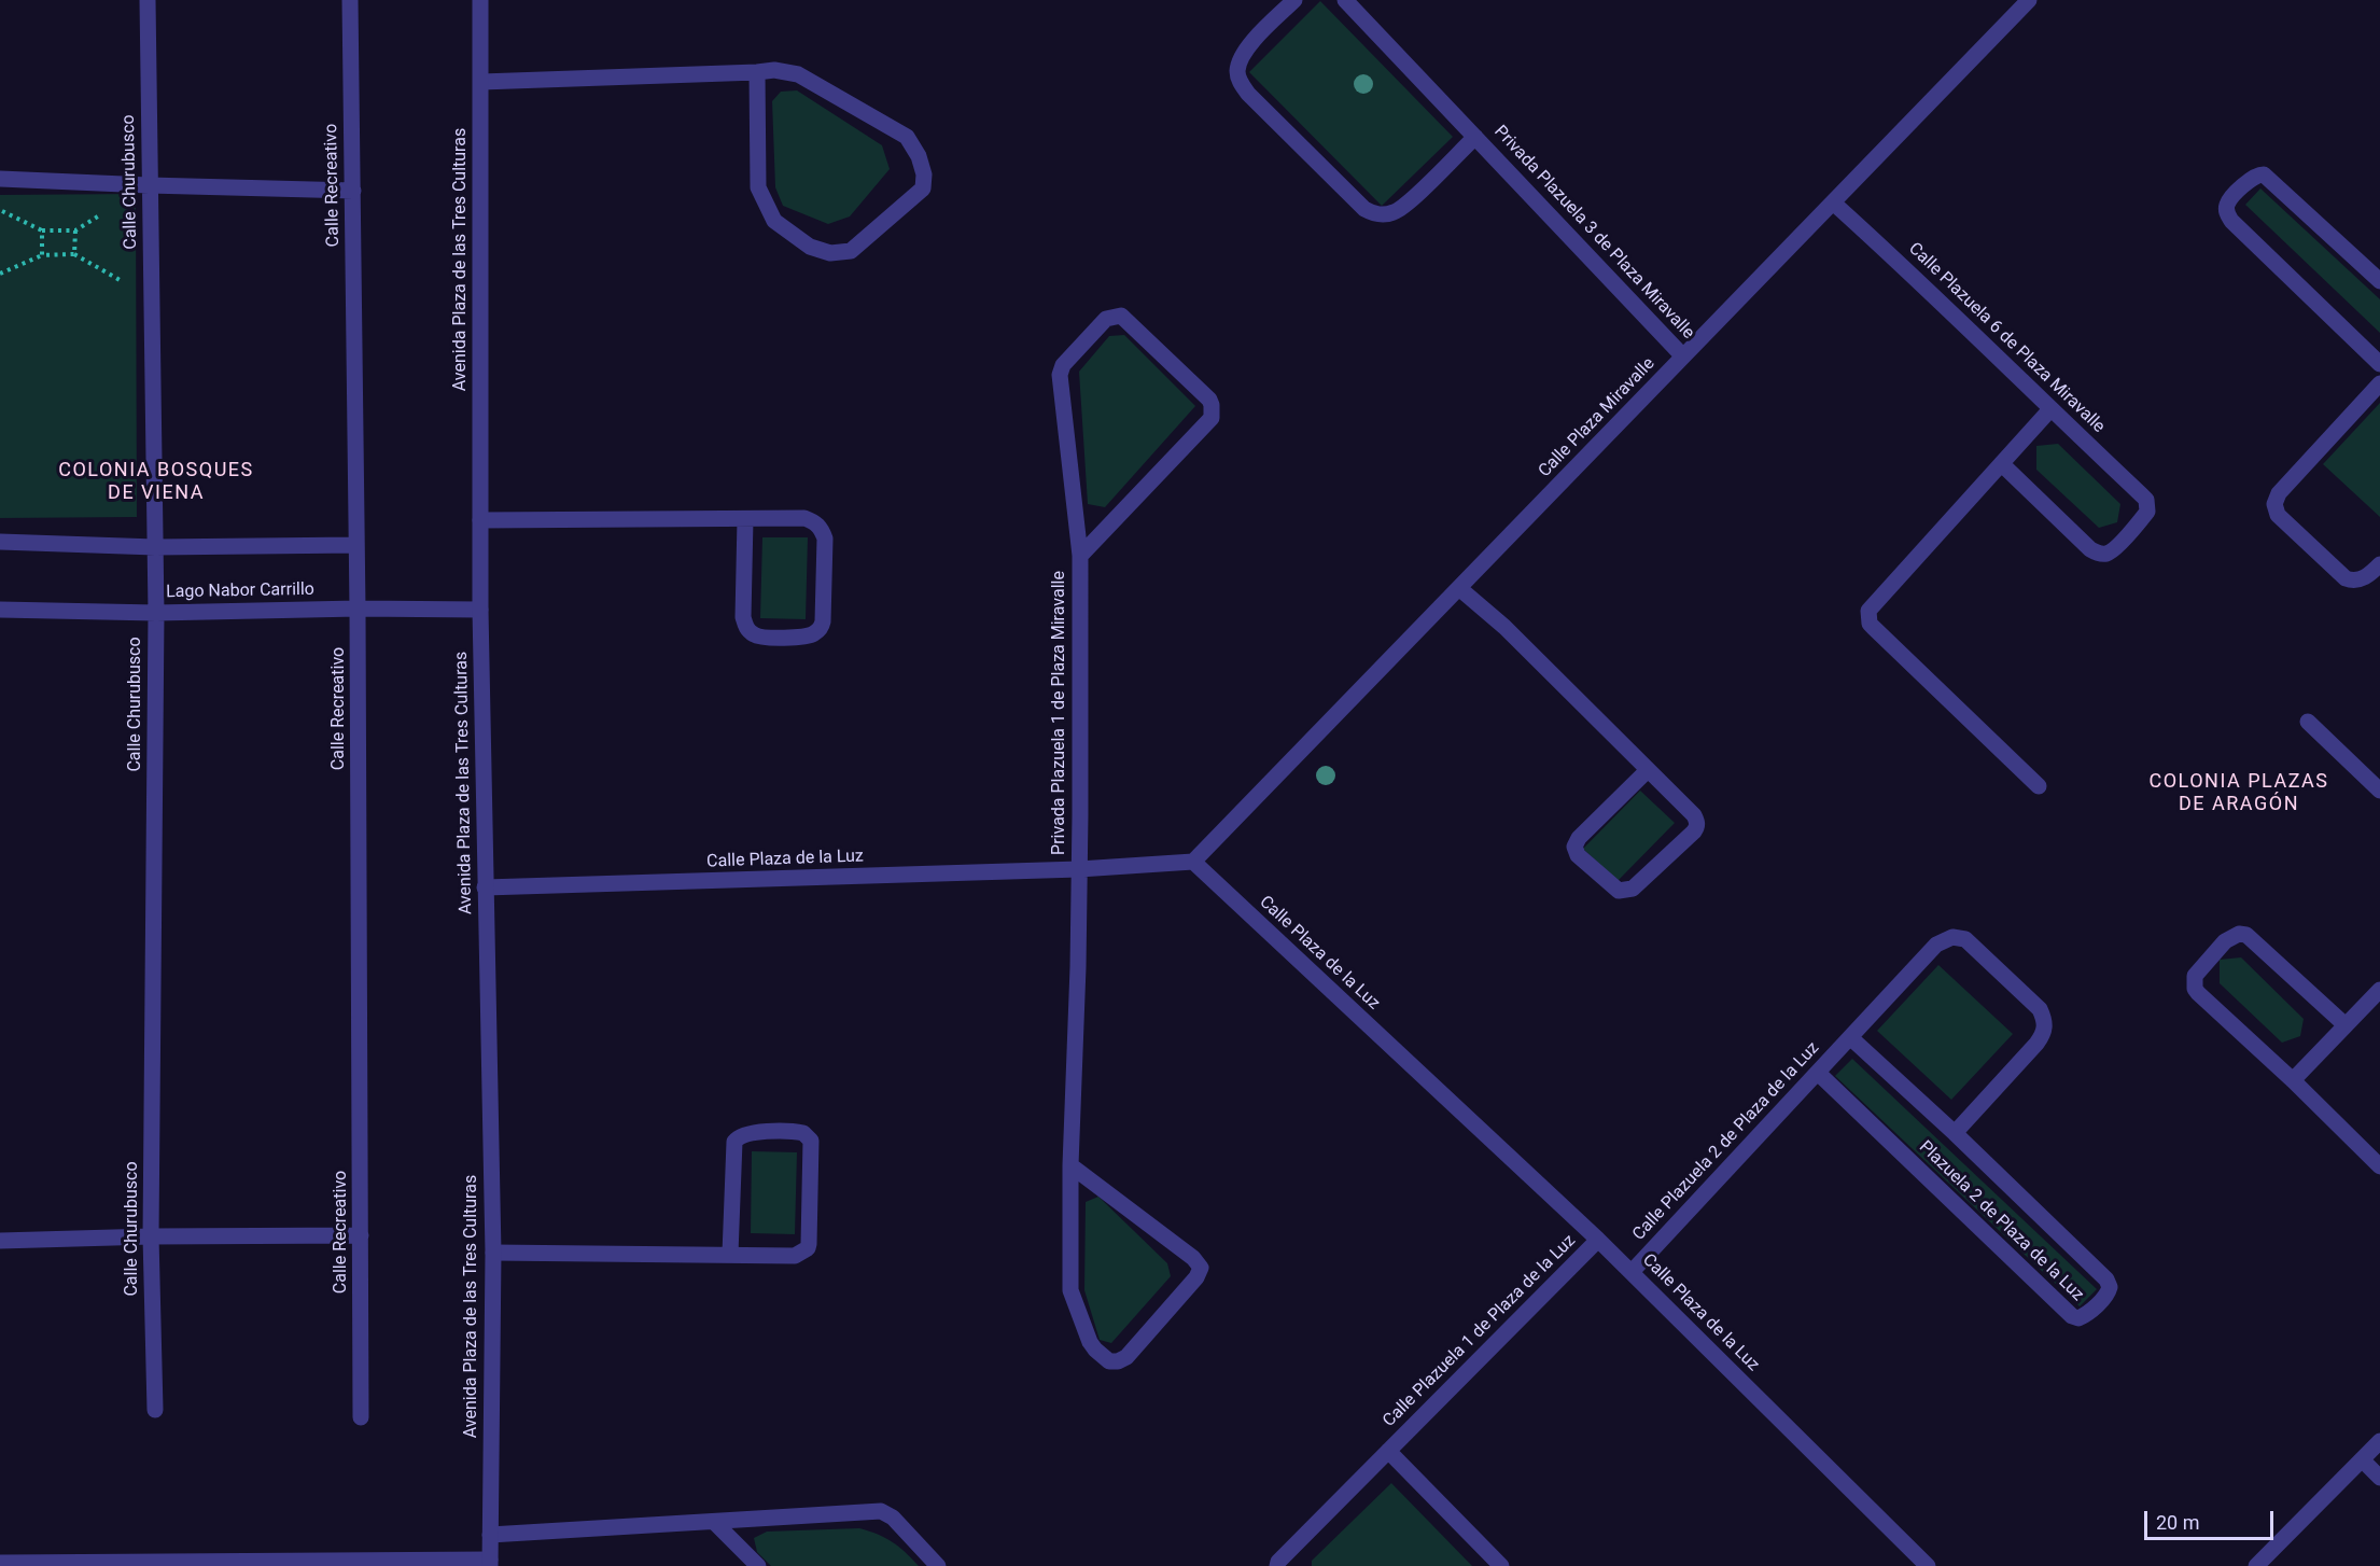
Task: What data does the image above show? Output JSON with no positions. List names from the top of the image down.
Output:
{
  "streets": {
    "street": [
      "Calle Churubusco",
      "Calle Recreativo",
      "Privada Plazuela 3 de Plaza Miravalle",
      "Avenida Plaza de las Tres Culturas",
      "Calle Plazuela 6 de Plaza Miravalle",
      "Calle Plaza Miravalle",
      "Lago Nabor Carrillo",
      "Privada Plazuela 1 de Plaza Miravalle",
      "Calle Plaza de la Luz",
      "Calle Plazuela 2 de Plaza de la Luz",
      "Plazuela 2 de Plaza de la Luz",
      "Calle Plazuela 1 de Plaza de la Luz"
    ]
  },
  "crossings": [
    ["Calle Churubusco", "Lago Nabor Carrillo"],
    ["Calle Recreativo", "Lago Nabor Carrillo"],
    ["Privada Plazuela 3 de Plaza Miravalle", "Calle Plaza Miravalle"],
    ["Avenida Plaza de las Tres Culturas", "Lago Nabor Carrillo"],
    ["Avenida Plaza de las Tres Culturas", "Calle Plaza de la Luz"],
    ["Calle Plazuela 6 de Plaza Miravalle", "Calle Plaza Miravalle"],
    ["Calle Plaza Miravalle", "Calle Plaza de la Luz"],
    ["Privada Plazuela 1 de Plaza Miravalle", "Calle Plaza de la Luz"],
    ["Calle Plaza de la Luz", "Calle Plazuela 2 de Plaza de la Luz"],
    ["Calle Plaza de la Luz", "Calle Plazuela 1 de Plaza de la Luz"],
    ["Calle Plazuela 2 de Plaza de la Luz", "Plazuela 2 de Plaza de la Luz"]
  ],
  "districts": ["COLONIA BOSQUES DE VIENA", "COLONIA PLAZAS DE ARAGÓN"],
  "scale_bar": "20 m"
}
